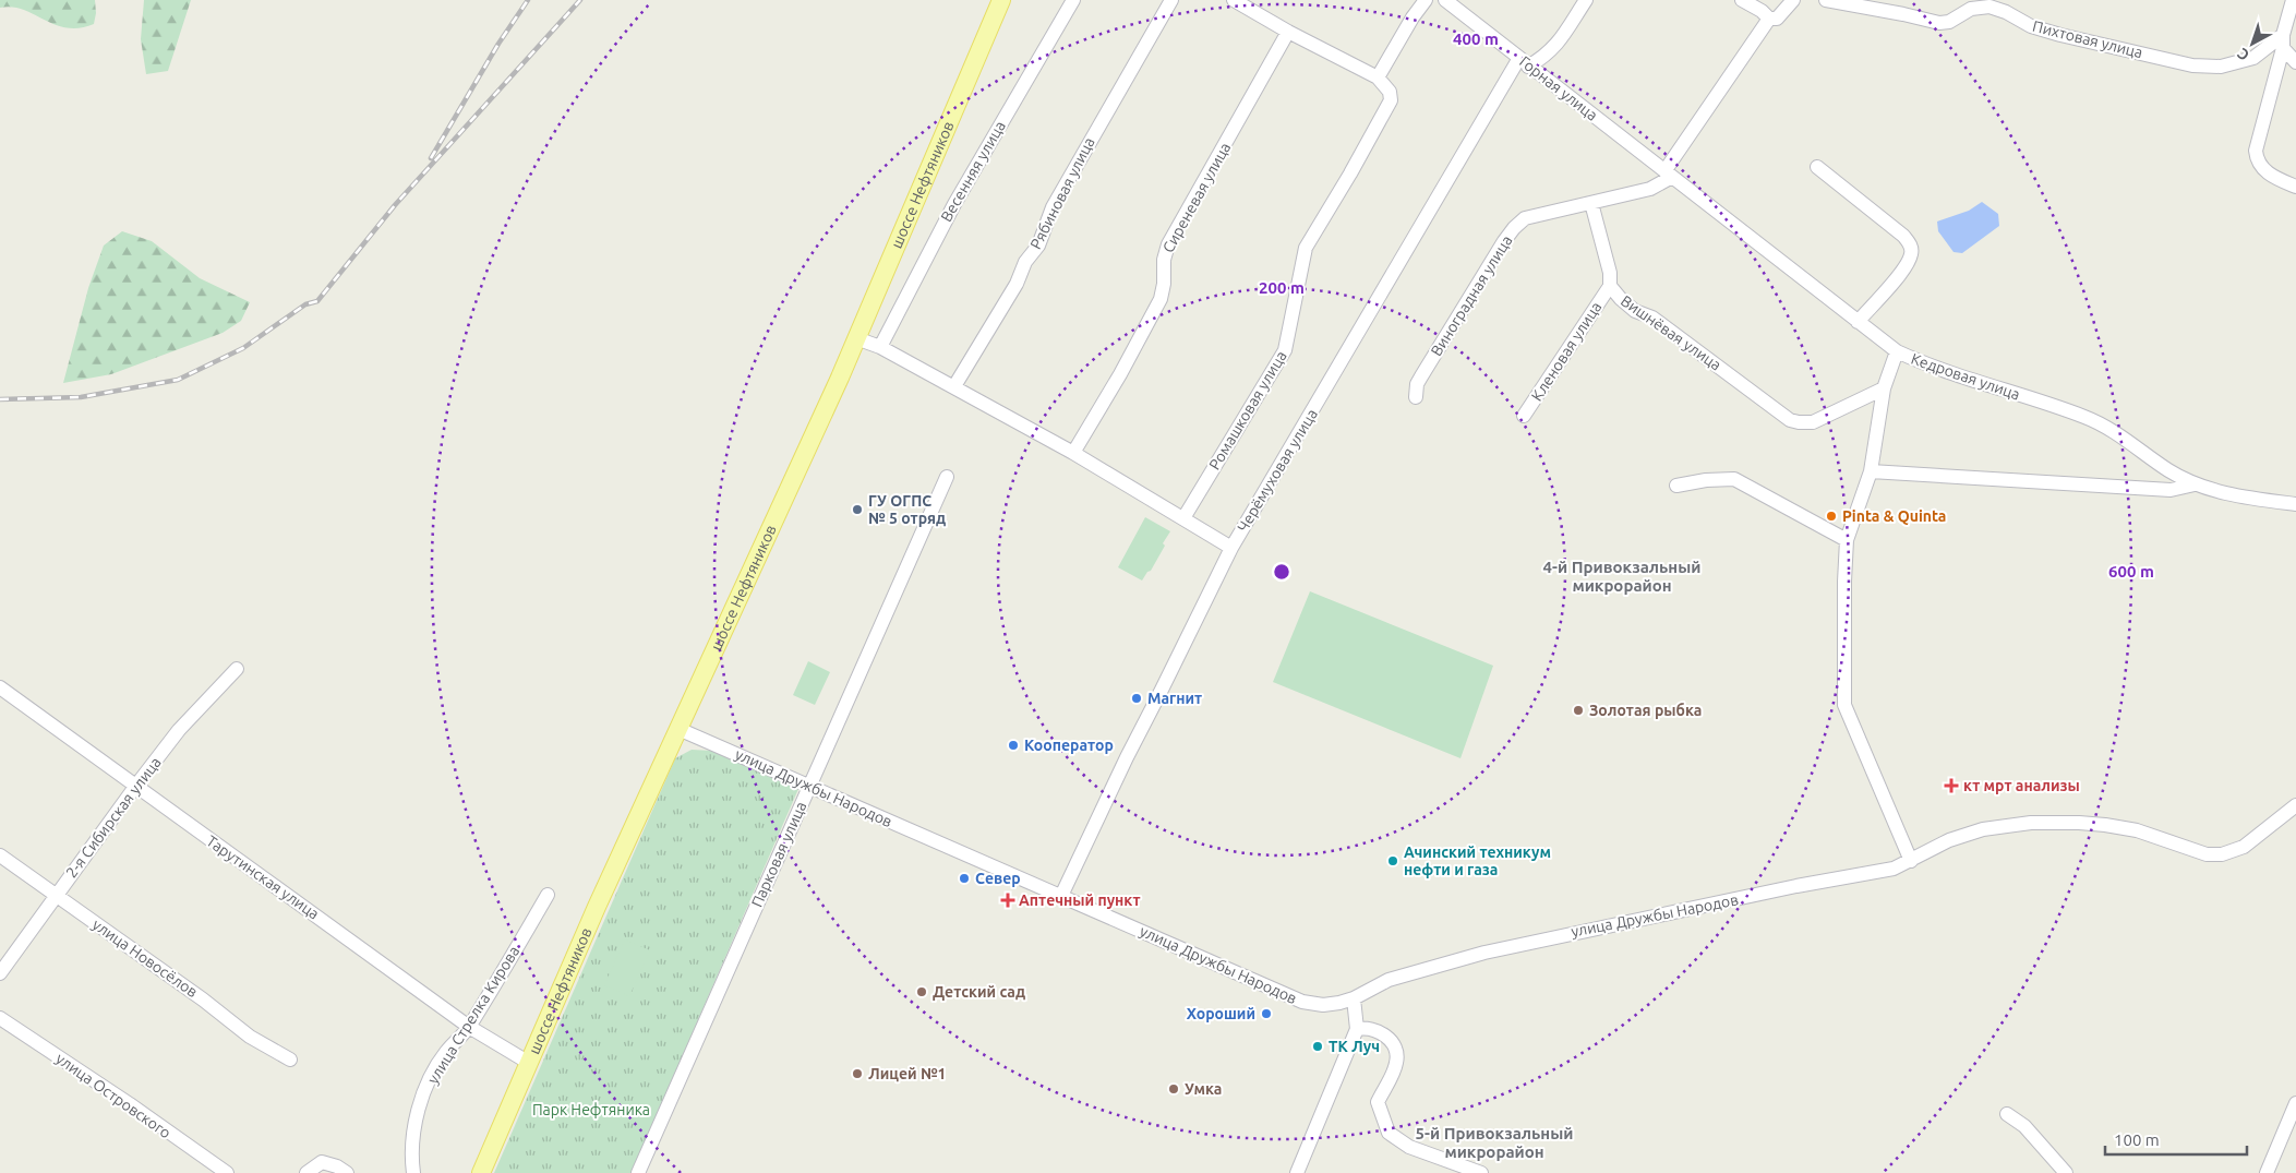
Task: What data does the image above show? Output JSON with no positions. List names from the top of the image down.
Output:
{
  "streets": {
    "main road": ["шоссе Нефтяников"],
    "street": [
      "Пихтовая улица",
      "Горная улица",
      "Весенняя улица",
      "Рябиновая улица",
      "Сиреневая улица",
      "Виноградная улица",
      "Вишнёвая улица",
      "Кленовая улица",
      "Кедровая улица",
      "Ромашковая улица",
      "Черёмуховая улица",
      "улица Дружбы Народов",
      "2-я Сибирская улица",
      "Парковая улица",
      "Тарутинская улица",
      "улица Новосёлов",
      "улица Стрелка Кирова",
      "улица Островского"
    ]
  },
  "crossings": [
    ["Горная улица", "Виноградная улица"],
    ["Горная улица", "Кедровая улица"],
    ["Горная улица", "Черёмуховая улица"],
    ["шоссе Нефтяников", "улица Дружбы Народов"],
    ["шоссе Нефтяников", "Тарутинская улица"],
    ["Виноградная улица", "Вишнёвая улица"],
    ["Виноградная улица", "Кедровая улица"],
    ["Вишнёвая улица", "Кленовая улица"],
    ["Черёмуховая улица", "улица Дружбы Народов"],
    ["улица Дружбы Народов", "Парковая улица"],
    ["2-я Сибирская улица", "Тарутинская улица"],
    ["2-я Сибирская улица", "улица Новосёлов"],
    ["Тарутинская улица", "улица Стрелка Кирова"]
  ],
  "districts": ["4-й Привокзальный микрорайон", "5-й Привокзальный микрорайон"],
  "parks": ["Парк Нефтяника"],
  "places": {
    "other": [
      "ГУ ОГПС № 5 отряд",
      "Pinta & Quinta",
      "Магнит",
      "Золотая рыбка",
      "Кооператор",
      "Ачинский техникум нефти и газа",
      "Север",
      "Детский сад",
      "Хороший",
      "ТК Луч",
      "Лицей №1",
      "Умка"
    ],
    "health": ["кт мрт анализы", "Аптечный пункт"]
  },
  "scale_bar": "100 m",
  "north": "bottom left",
  "rings": ["400 m", "200 m", "600 m"]
}
